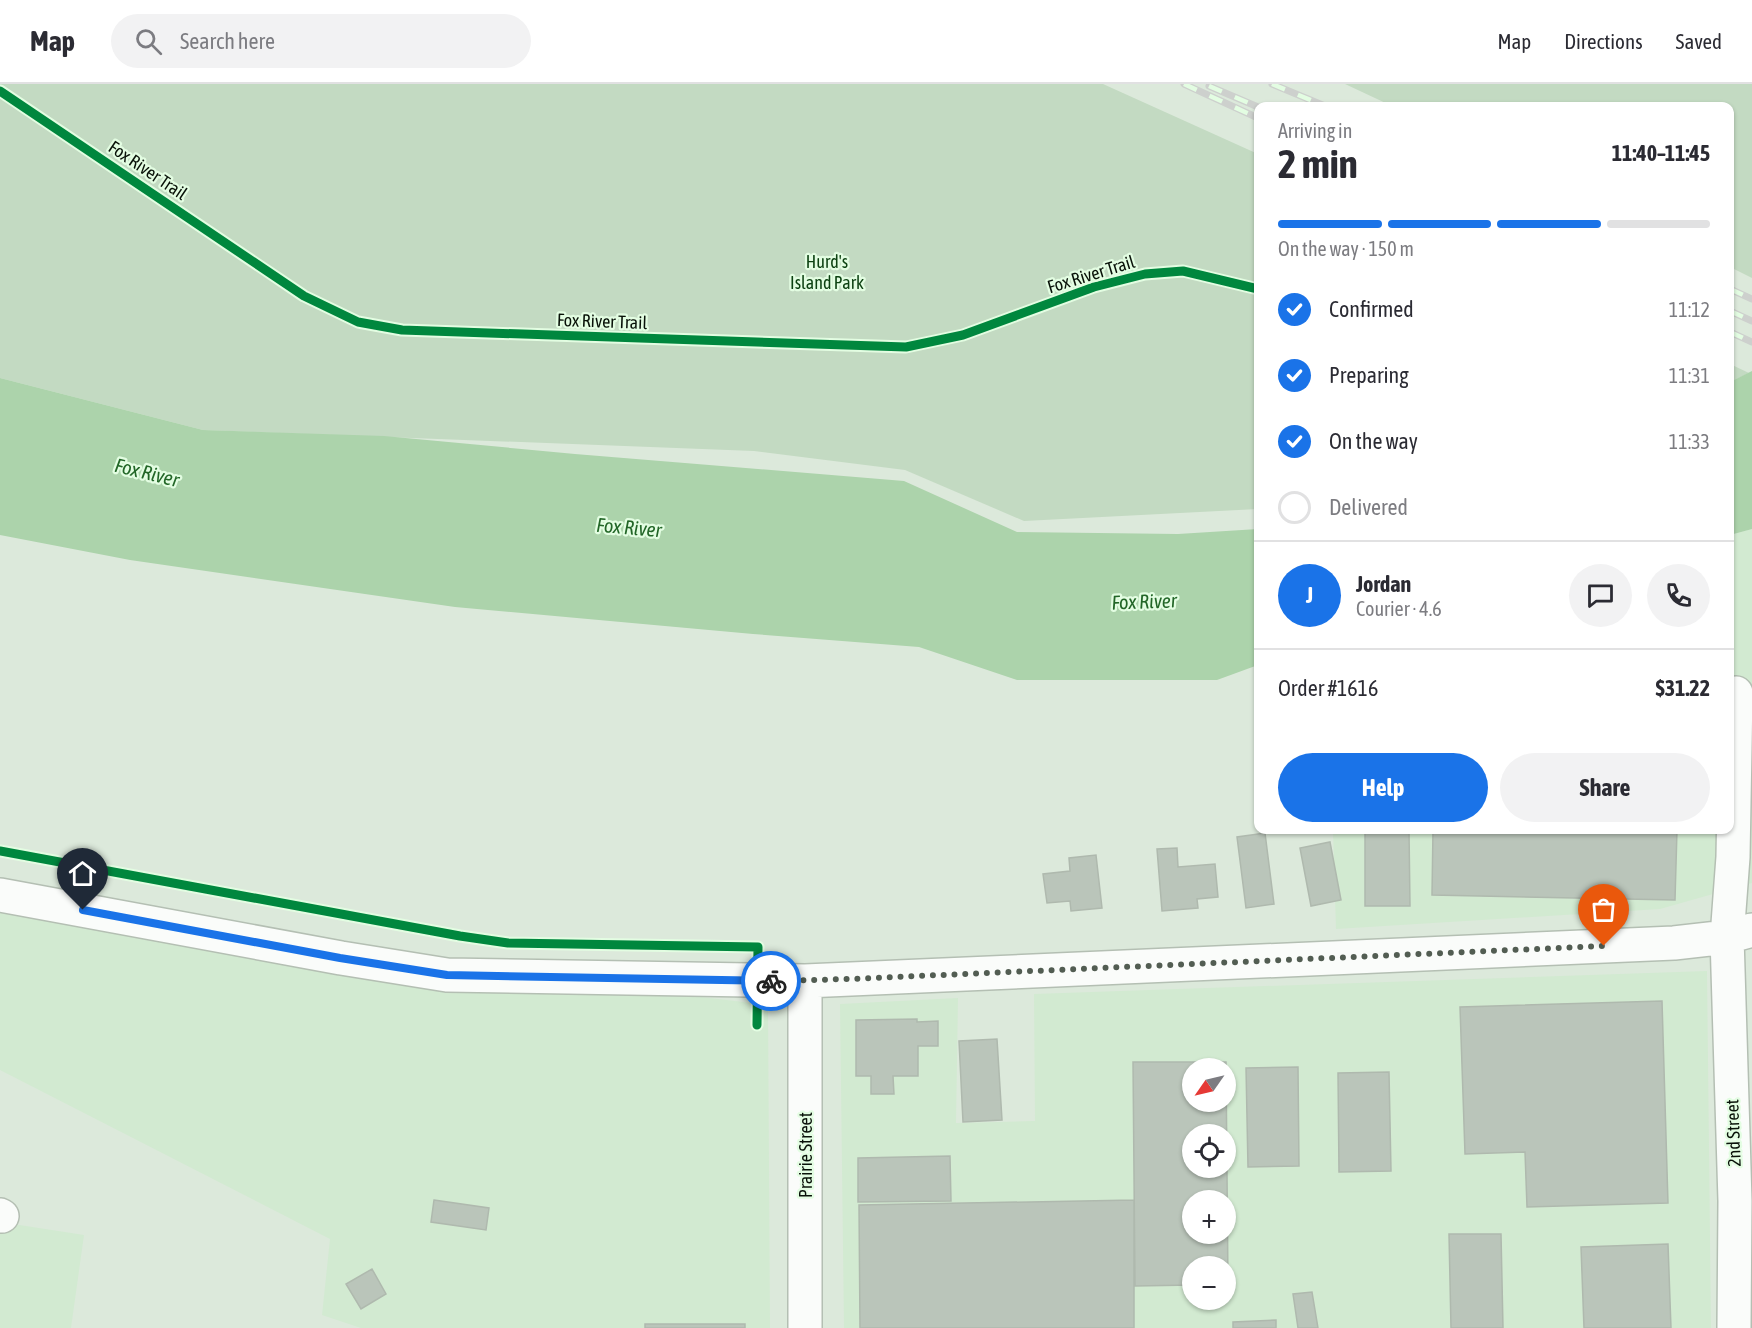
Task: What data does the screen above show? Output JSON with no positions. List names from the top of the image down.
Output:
{
  "streets": {
    "street": ["2nd Street", "Prairie Street"],
    "cycle path": ["Fox River Trail"]
  },
  "water": ["Fox River"],
  "parks": ["Hurd's Island Park"],
  "north": "bottom left",
  "page": {
    "header": "Map",
    "search": "Search here",
    "nav": ["Map", "Directions", "Saved"],
    "heading": ["2 min", "Arriving in", "11:40–11:45"],
    "panel": [
      "Jordan",
      "Courier · 4.6",
      "Order #1616",
      "$31.22"
    ],
    "bar": "On the way · 150 m",
    "list": [
      ["Confirmed", "11:12"],
      ["Preparing", "11:31"],
      ["On the way", "11:33"],
      "Delivered"
    ],
    "round": "J",
    "buttons": ["Help", "Share"],
    "map_buttons": ["+", "−"]
  }
}
